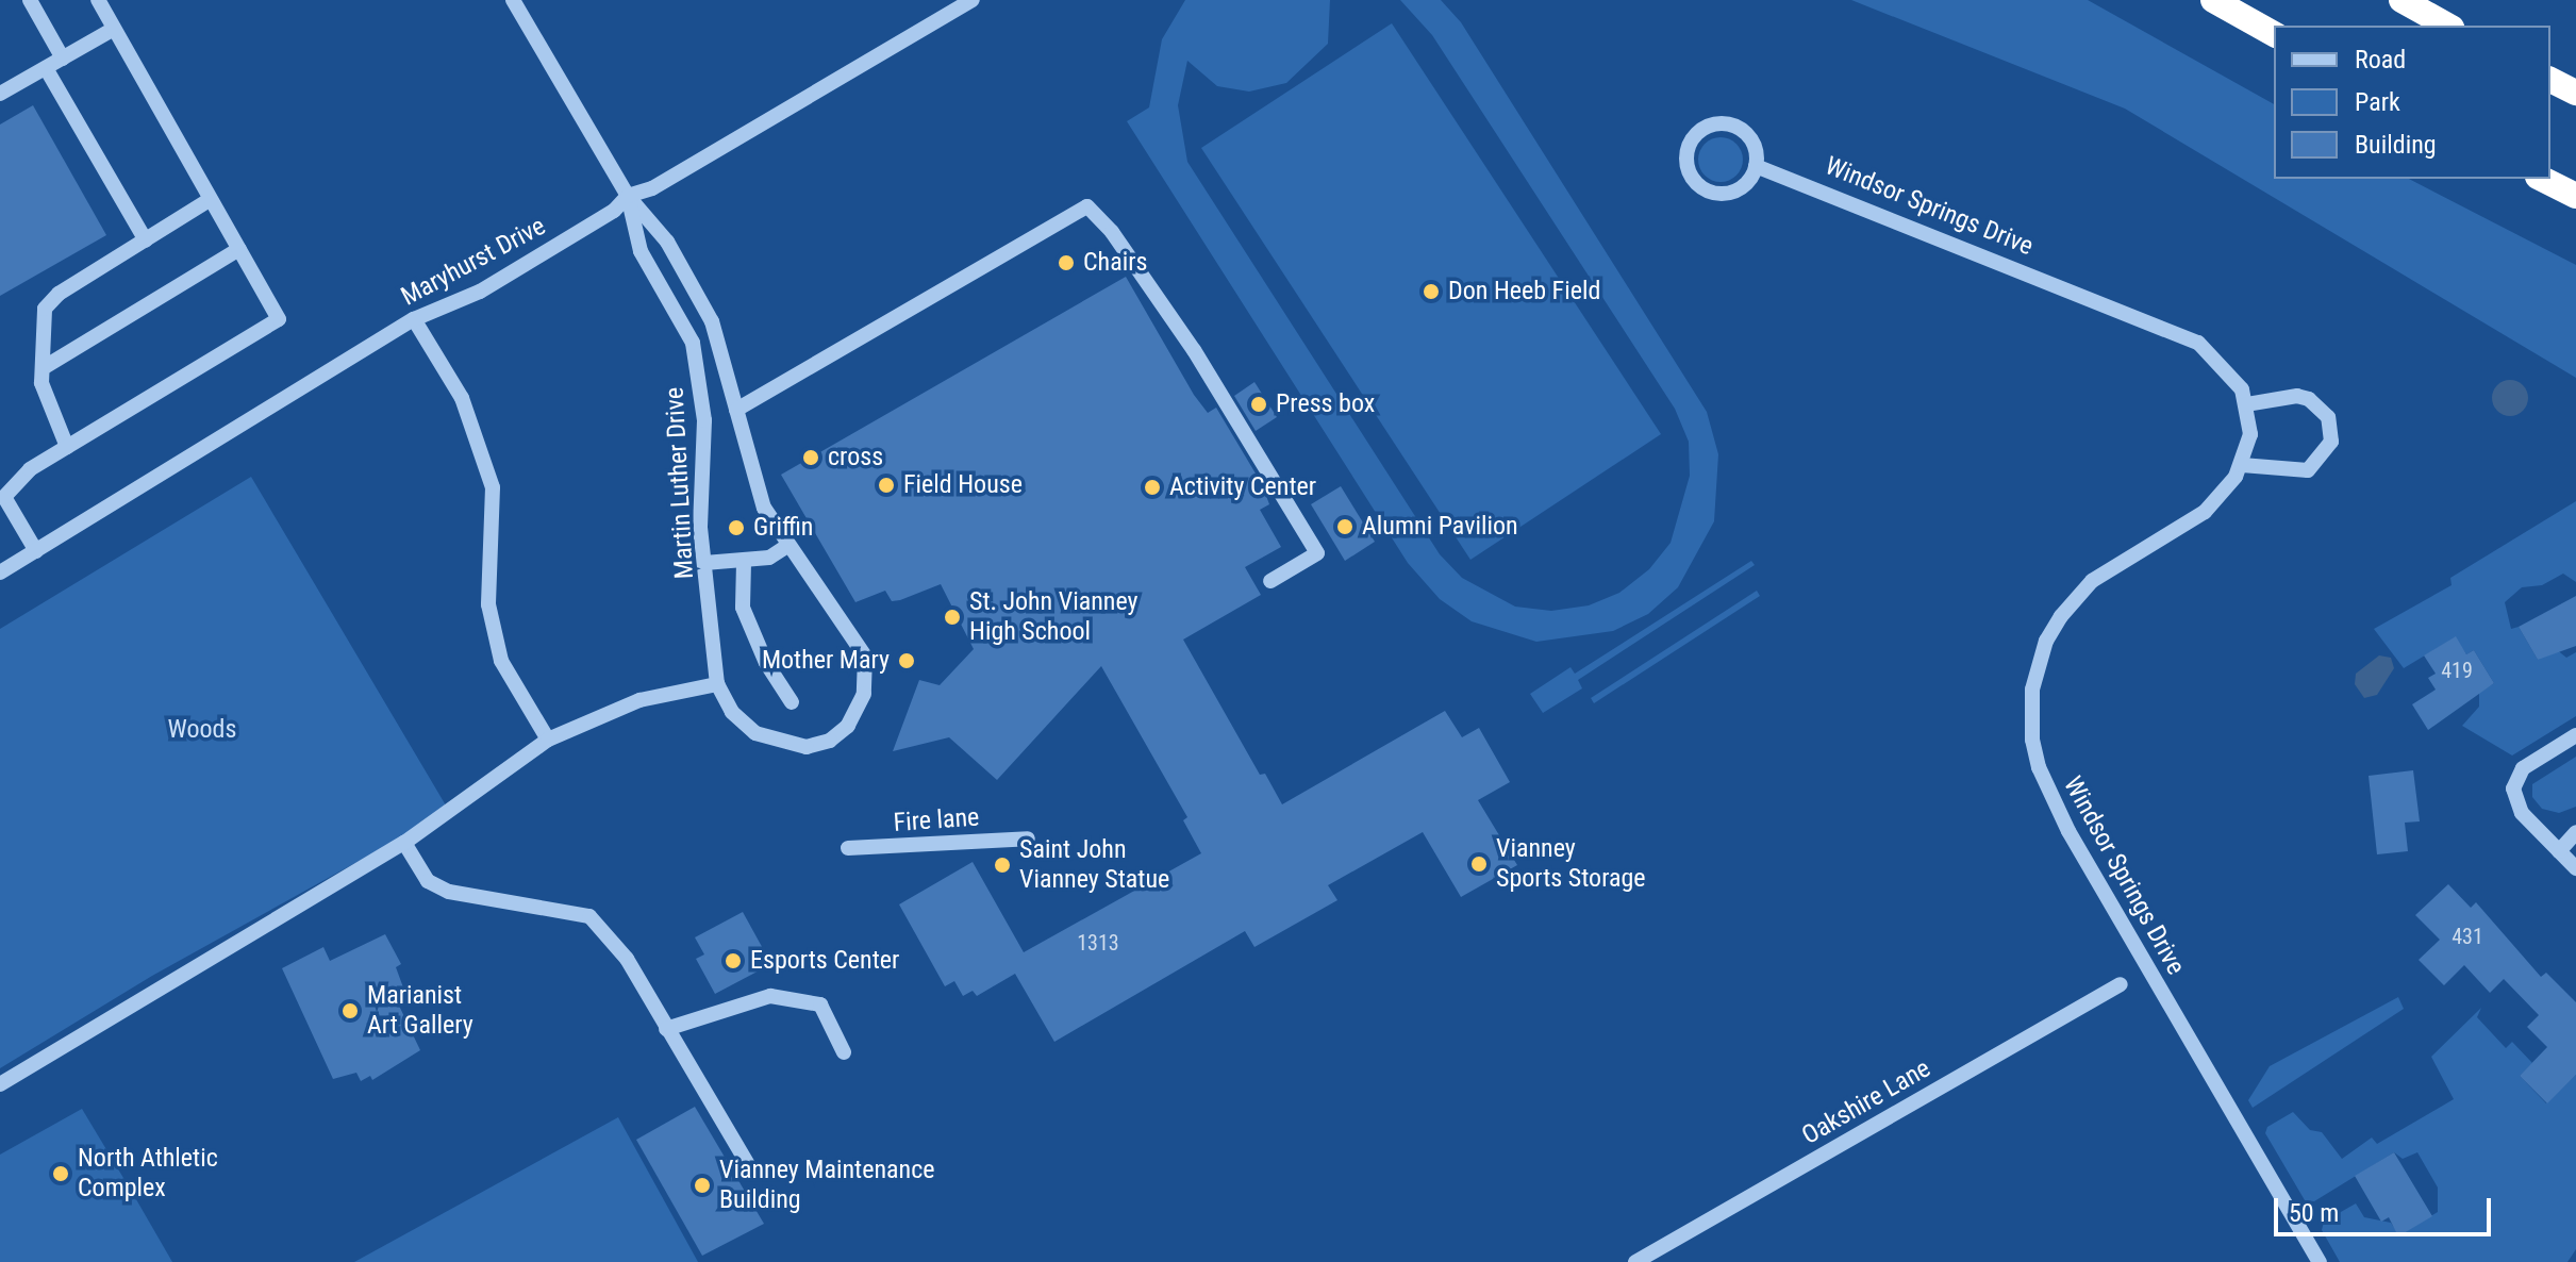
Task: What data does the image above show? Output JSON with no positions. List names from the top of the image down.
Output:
{
  "streets": {
    "street": [
      "Windsor Springs Drive",
      "Maryhurst Drive",
      "Martin Luther Drive",
      "Fire lane",
      "Oakshire Lane"
    ]
  },
  "crossings": [
    ["Maryhurst Drive", "Martin Luther Drive"]
  ],
  "parks": ["Woods"],
  "places": [
    "Chairs",
    "Don Heeb Field",
    "Press box",
    "cross",
    "Field House",
    "Activity Center",
    "Alumni Pavilion",
    "Griffin",
    "St. John Vianney High School",
    "Mother Mary",
    "Vianney Sports Storage",
    "Saint John Vianney Statue",
    "Esports Center",
    "Marianist Art Gallery",
    "North Athletic Complex",
    "Vianney Maintenance Building"
  ],
  "house_numbers": ["419", "431", "1313"],
  "legend": ["Road", "Park", "Building"],
  "scale_bar": "50 m"
}
